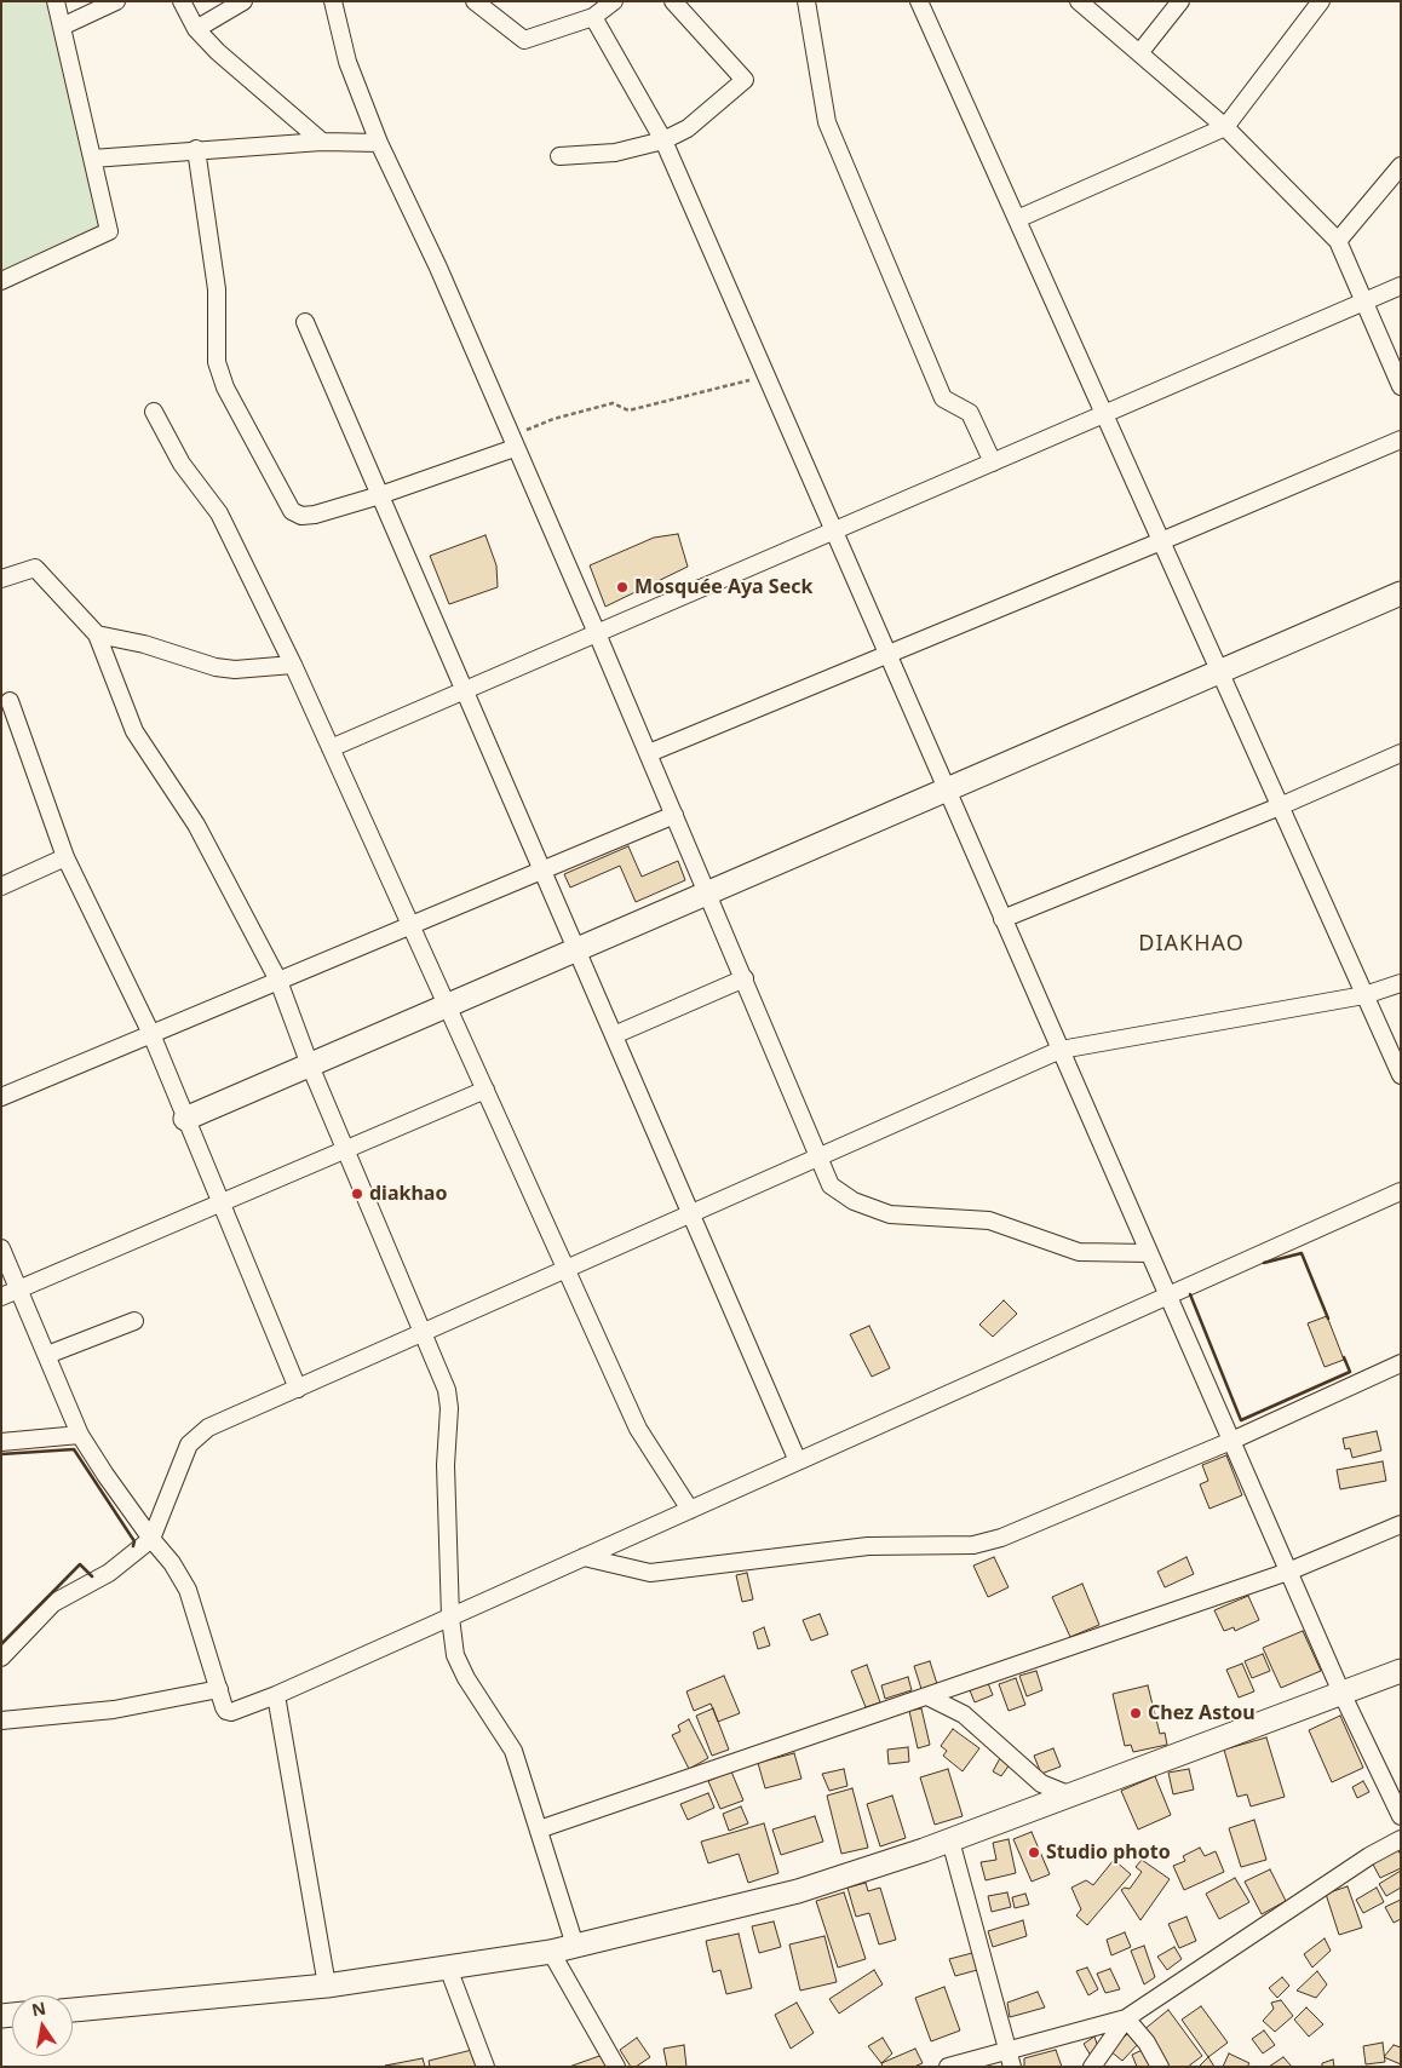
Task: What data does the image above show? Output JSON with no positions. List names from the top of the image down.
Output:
{
  "districts": ["DIAKHAO"],
  "places": [
    "Mosquée Aya Seck",
    "diakhao",
    "Chez Astou",
    "Studio photo"
  ],
  "north": "top"
}
